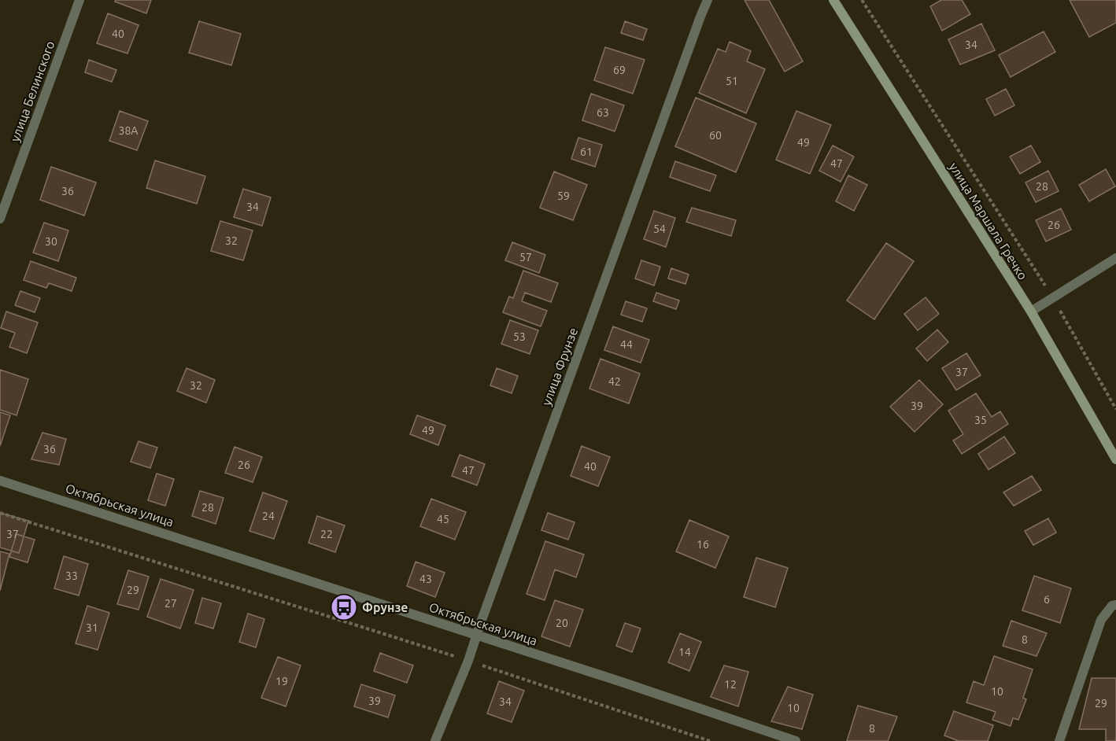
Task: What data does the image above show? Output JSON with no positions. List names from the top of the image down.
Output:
{
  "streets": {
    "main road": ["улица Маршала Гречко"],
    "street": ["улица Белинского", "улица Фрунзе", "Октябрьская улица"]
  },
  "crossings": [
    ["улица Фрунзе", "Октябрьская улица"]
  ],
  "places": {
    "bus stop": ["Фрунзе"]
  },
  "house_numbers": [
    "40",
    "34",
    "69",
    "51",
    "63",
    "38А",
    "60",
    "49",
    "61",
    "47",
    "28",
    "36",
    "59",
    "34",
    "26",
    "54",
    "32",
    "30",
    "57",
    "53",
    "44",
    "37",
    "42",
    "32",
    "39",
    "35",
    "49",
    "36",
    "26",
    "40",
    "47",
    "28",
    "24",
    "45",
    "37",
    "22",
    "16",
    "33",
    "43",
    "29",
    "6",
    "27",
    "20",
    "31",
    "8",
    "14",
    "19",
    "12",
    "10",
    "39",
    "34",
    "29",
    "10",
    "8"
  ]
}
